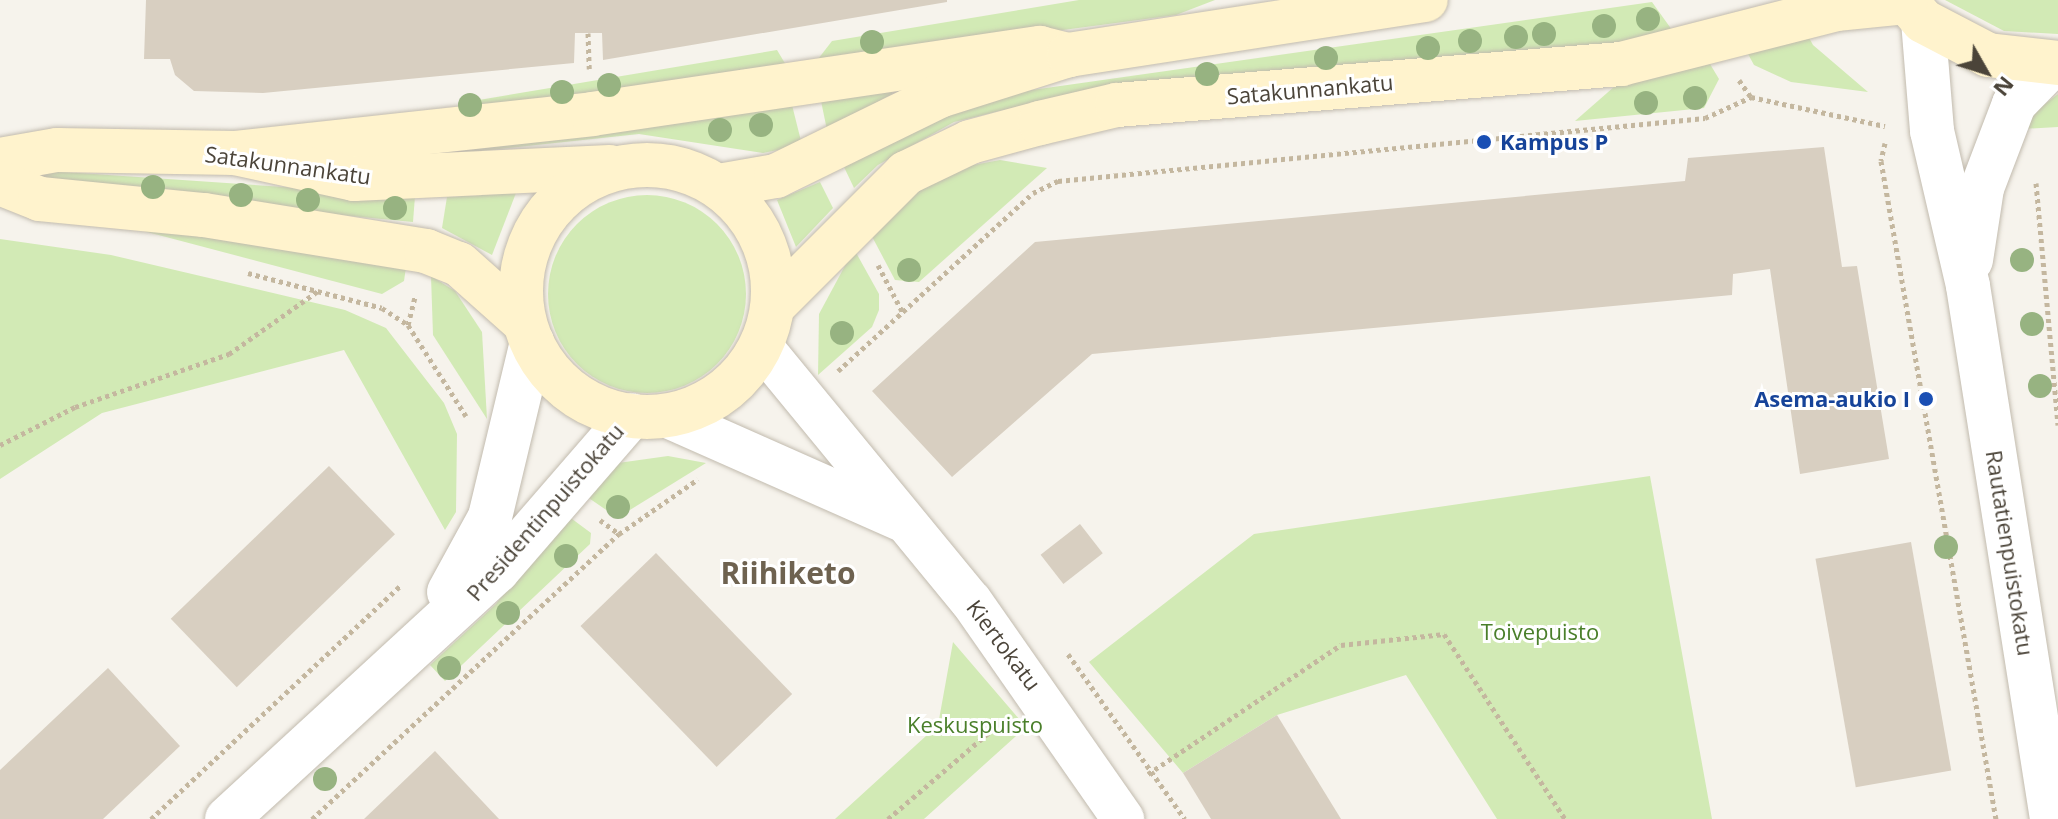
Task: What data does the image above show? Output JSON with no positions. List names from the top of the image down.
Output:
{
  "streets": {
    "main road": ["Satakunnankatu"],
    "street": ["Presidentinpuistokatu", "Rautatienpuistokatu", "Kiertokatu"]
  },
  "crossings": [
    ["Satakunnankatu", "Presidentinpuistokatu"],
    ["Satakunnankatu", "Rautatienpuistokatu"],
    ["Satakunnankatu", "Kiertokatu"],
    ["Presidentinpuistokatu", "Kiertokatu"]
  ],
  "districts": ["Riihiketo"],
  "parks": ["Toivepuisto", "Keskuspuisto"],
  "places": ["Kampus P", "Asema-aukio I"],
  "north": "bottom right"
}
